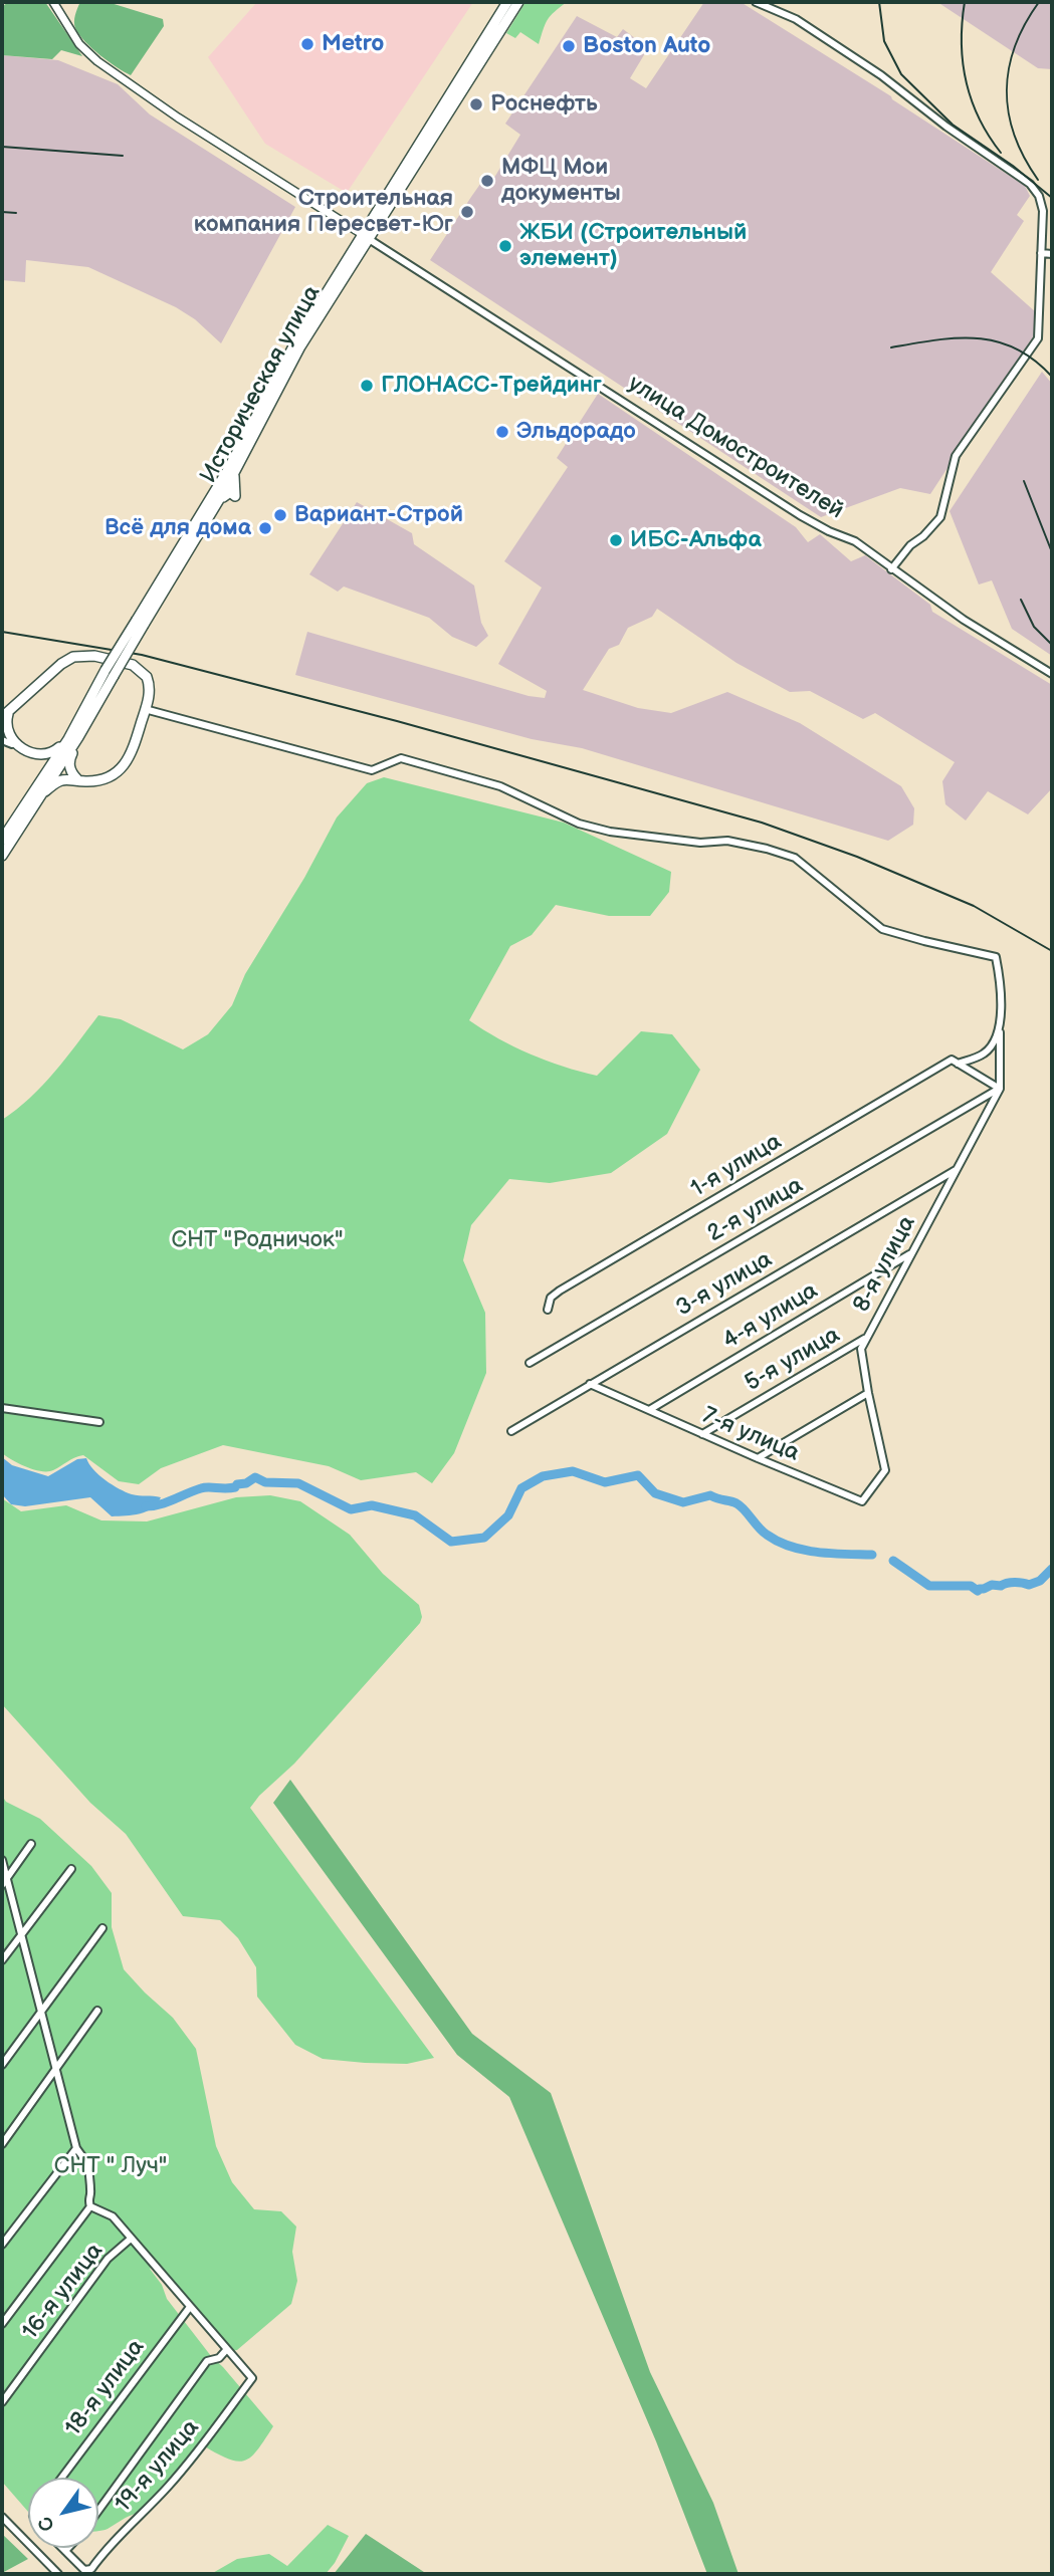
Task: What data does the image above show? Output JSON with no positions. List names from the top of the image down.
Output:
{
  "streets": {
    "highway": ["Историческая улица"],
    "street": [
      "улица Домостроителей",
      "1-я улица",
      "2-я улица",
      "8-я улица",
      "3-я улица",
      "4-я улица",
      "5-я улица",
      "7-я улица",
      "16-я улица",
      "18-я улица",
      "19-я улица"
    ]
  },
  "crossings": [
    ["Историческая улица", "улица Домостроителей"],
    ["2-я улица", "8-я улица"],
    ["8-я улица", "3-я улица"],
    ["8-я улица", "4-я улица"],
    ["8-я улица", "5-я улица"],
    ["8-я улица", "7-я улица"],
    ["3-я улица", "7-я улица"],
    ["4-я улица", "7-я улица"],
    ["5-я улица", "7-я улица"]
  ],
  "parks": ["СНТ \"Родничок\"", "СНТ \" Луч\""],
  "places": [
    "Metro",
    "Boston Auto",
    "Роснефть",
    "МФЦ Мои документы",
    "Строительная компания Пересвет-Юг",
    "ЖБИ (Строительный элемент)",
    "ГЛОНАСС-Трейдинг",
    "Эльдорадо",
    "Вариант-Строй",
    "Всё для дома",
    "ИБС-Альфа"
  ],
  "north": "bottom left"
}
